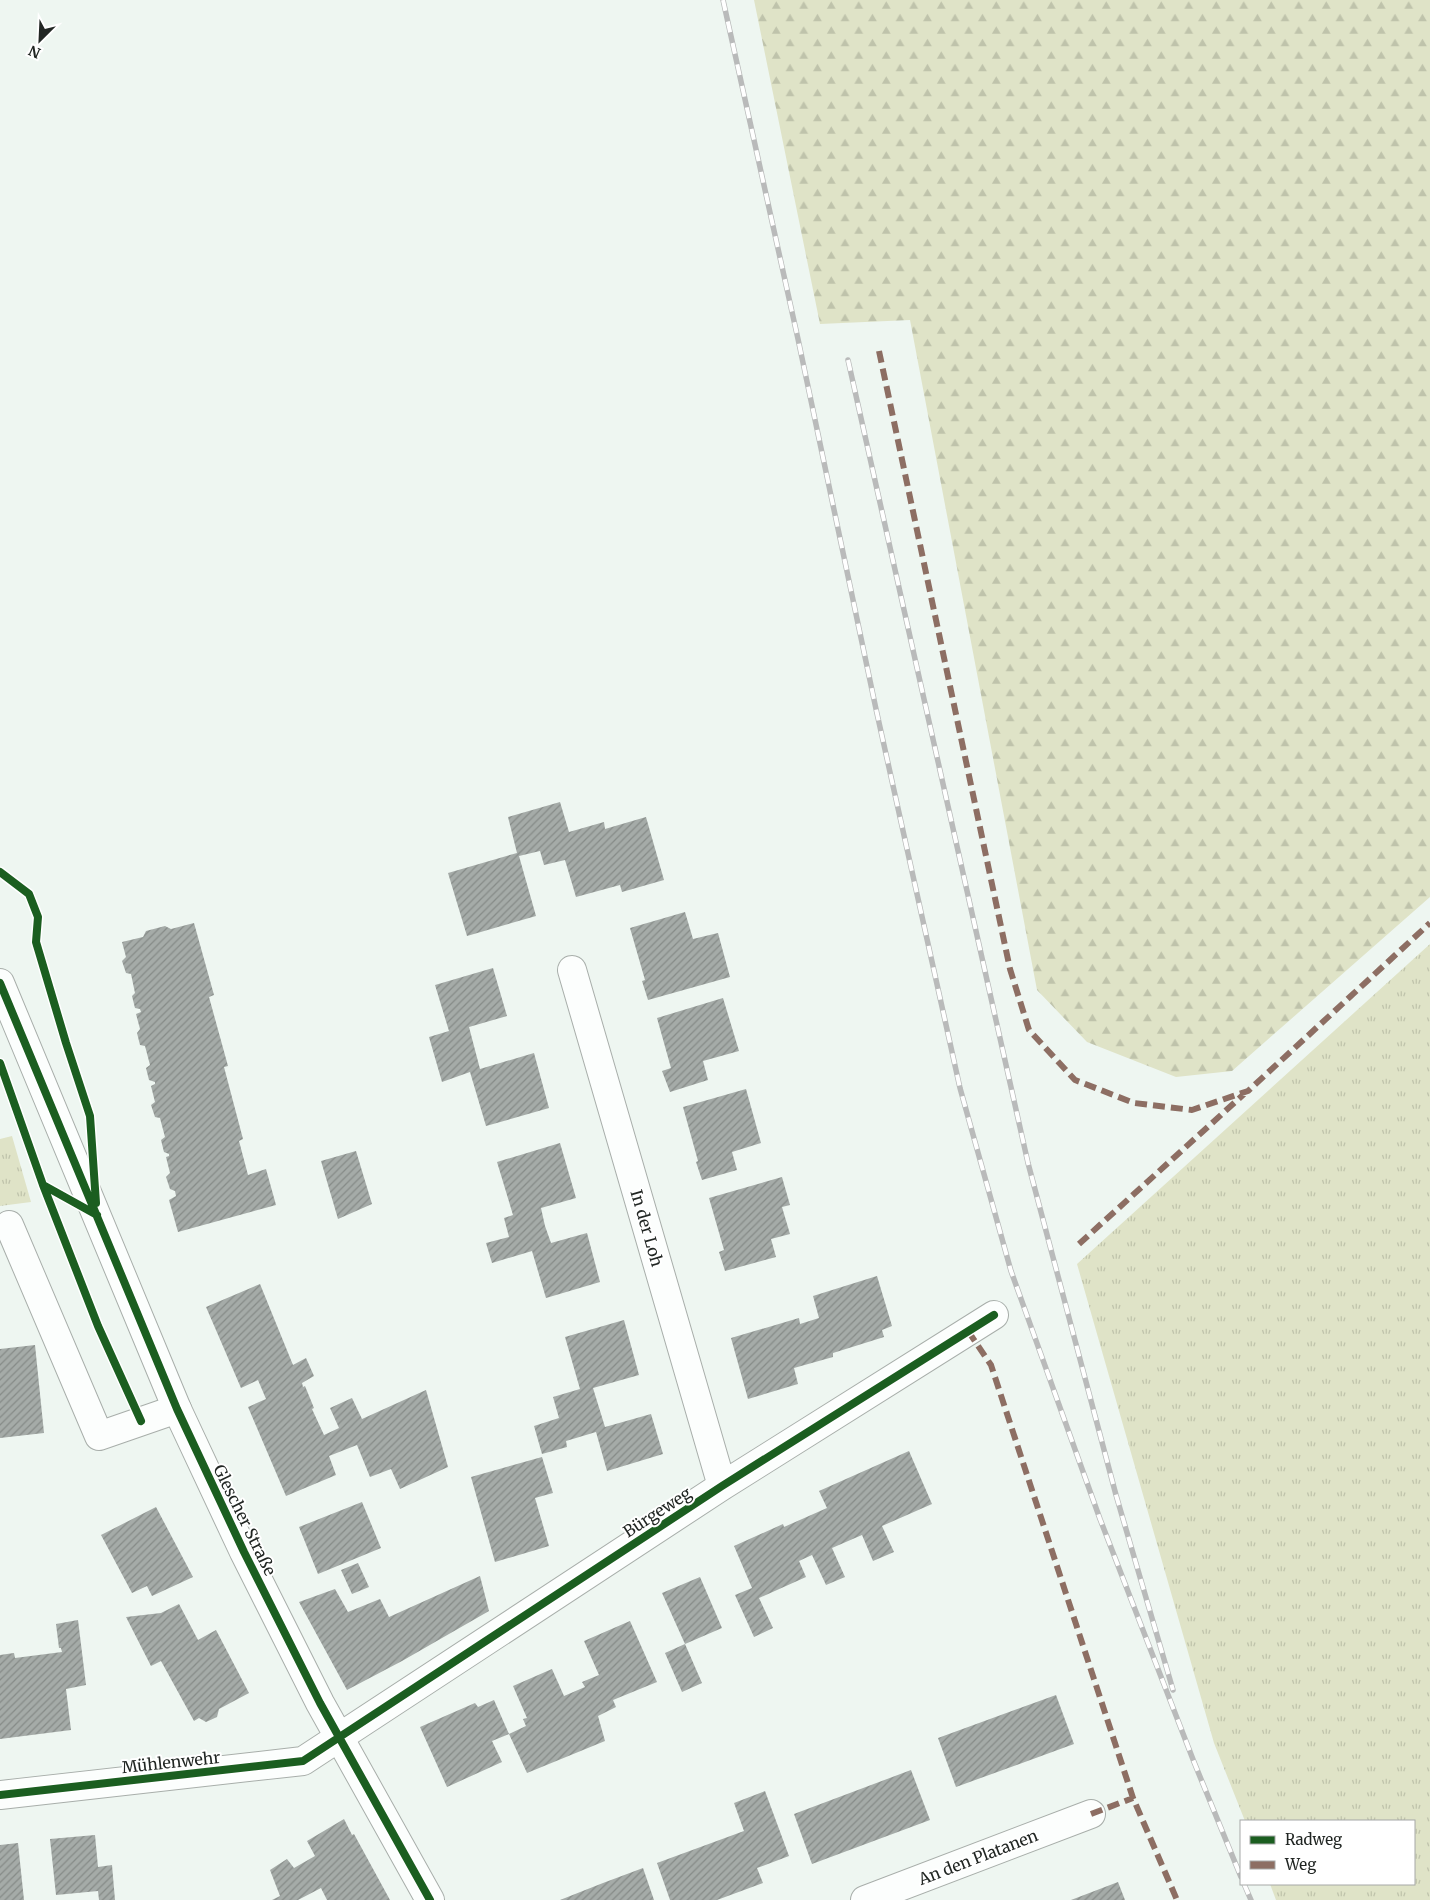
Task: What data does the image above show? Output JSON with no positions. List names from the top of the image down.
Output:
{
  "streets": {
    "street": [
      "In der Loh",
      "Bürgeweg",
      "Glescher Straße",
      "Mühlenwehr",
      "An den Platanen"
    ]
  },
  "crossings": [
    ["In der Loh", "Bürgeweg"],
    ["Bürgeweg", "Glescher Straße"],
    ["Bürgeweg", "Mühlenwehr"],
    ["Glescher Straße", "Mühlenwehr"]
  ],
  "legend": ["Radweg", "Weg"],
  "north": "bottom left"
}
